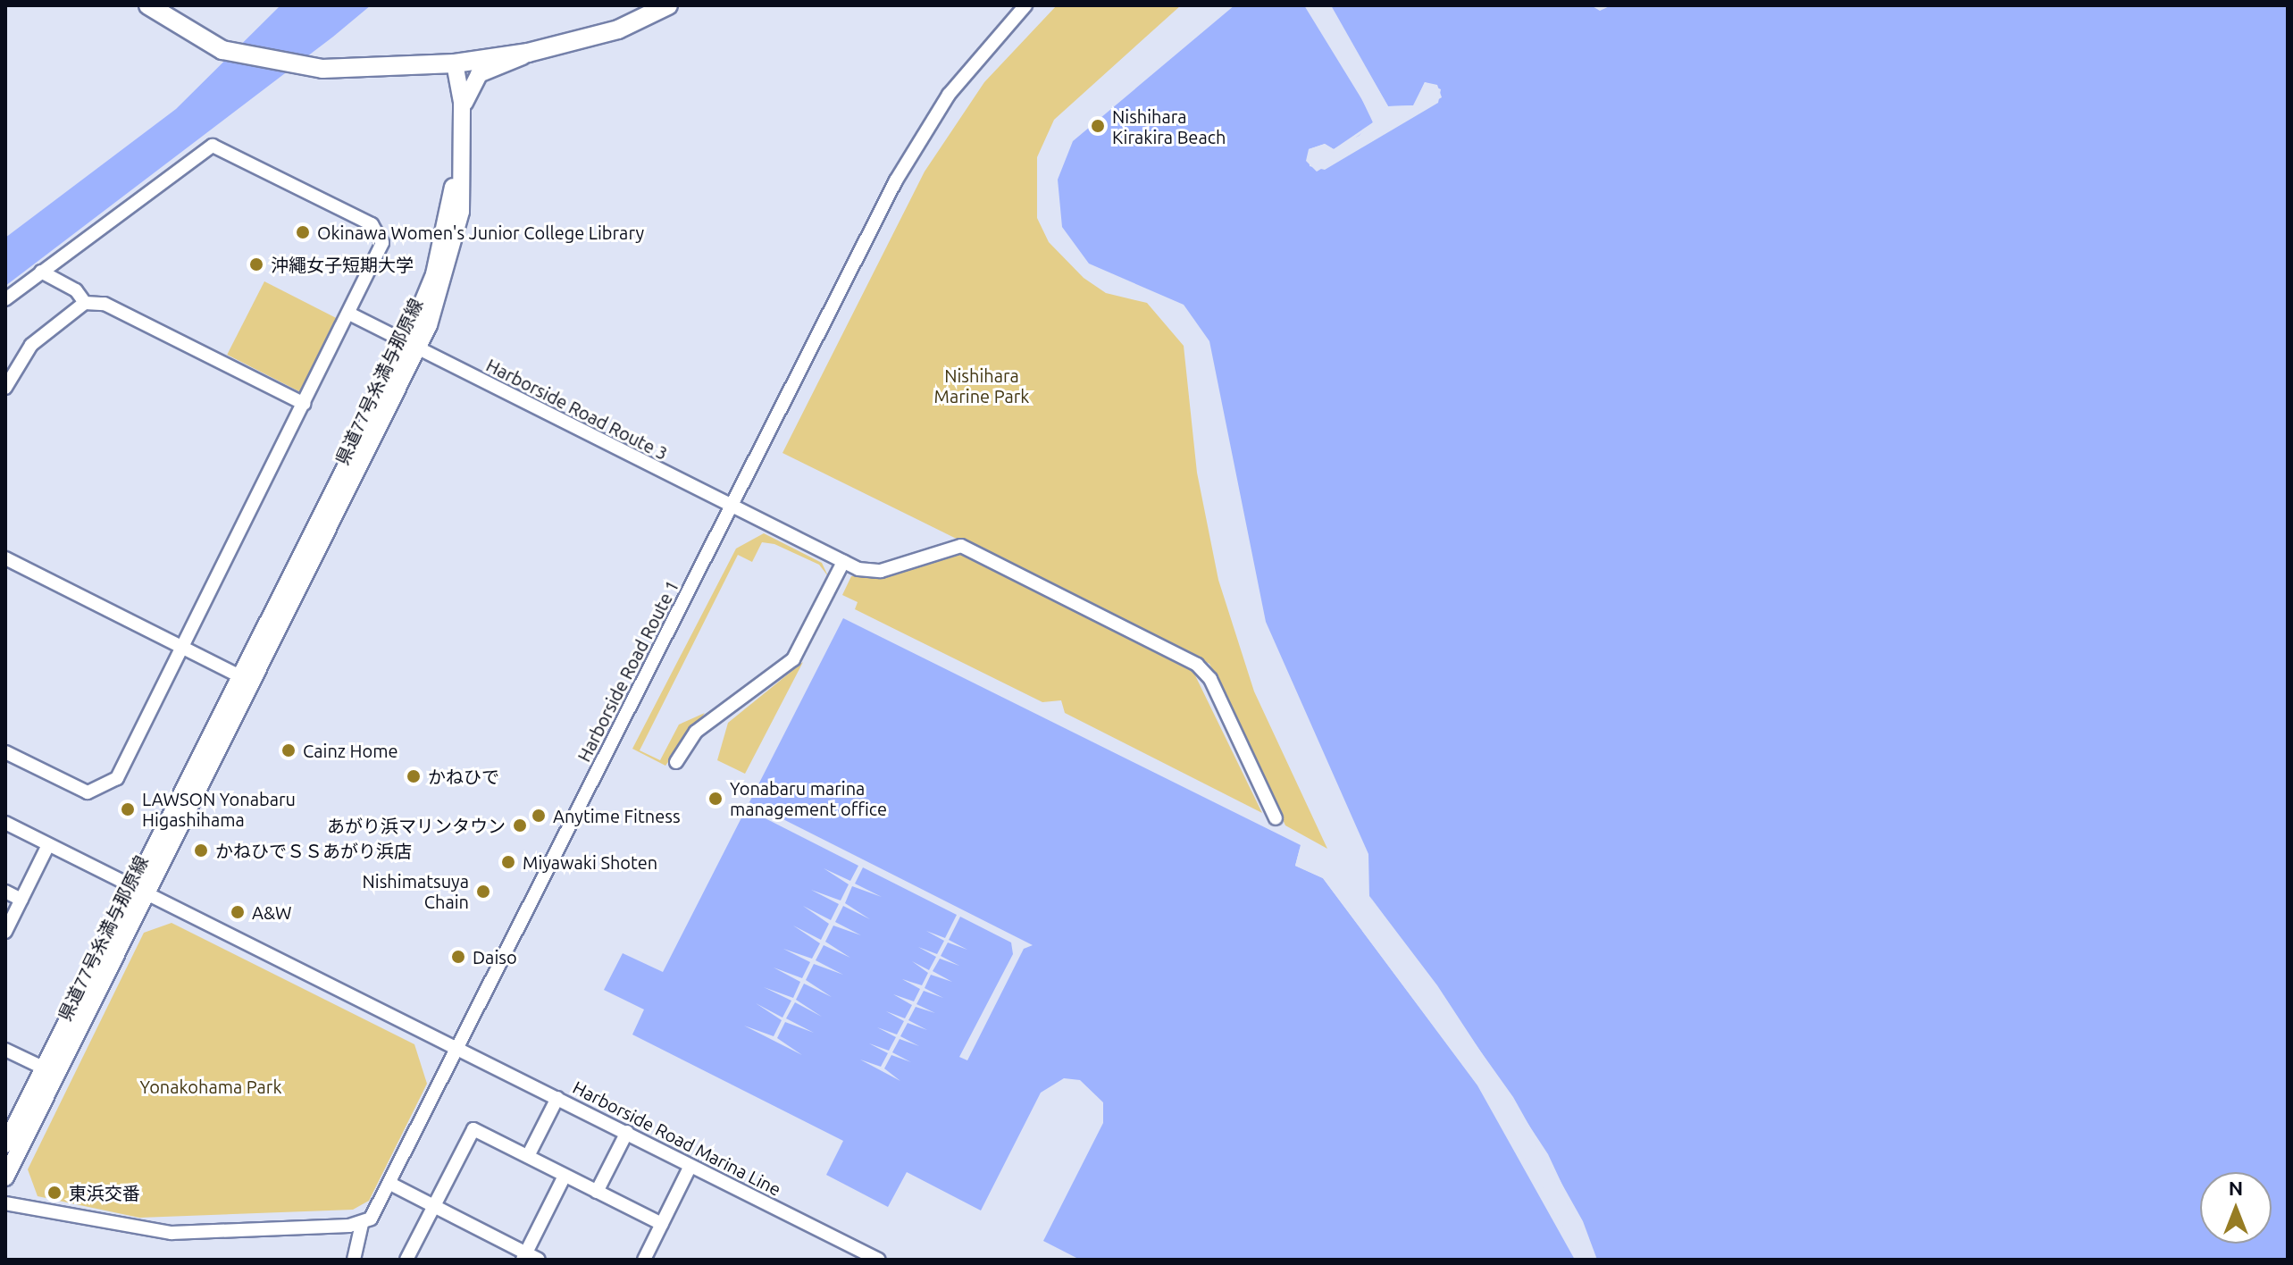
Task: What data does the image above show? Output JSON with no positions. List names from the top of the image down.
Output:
{
  "streets": {
    "main road": ["県道77号糸満与那原線"],
    "street": ["Harborside Road Route 3", "Harborside Road Route 1", "Harborside Road Marina Line"]
  },
  "crossings": [
    ["県道77号糸満与那原線", "Harborside Road Route 3"],
    ["Harborside Road Route 3", "Harborside Road Route 1"],
    ["Harborside Road Route 1", "Harborside Road Marina Line"]
  ],
  "parks": ["Nishihara Marine Park", "Yonakohama Park"],
  "places": [
    "Nishihara Kirakira Beach",
    "Okinawa Women's Junior College Library",
    "沖繩女子短期大学",
    "Cainz Home",
    "かねひで",
    "Yonabaru marina management office",
    "LAWSON Yonabaru Higashihama",
    "Anytime Fitness",
    "あがり浜マリンタウン",
    "かねひでＳＳあがり浜店",
    "Miyawaki Shoten",
    "Nishimatsuya Chain",
    "A&W",
    "Daiso",
    "東浜交番"
  ],
  "north": "top"
}
